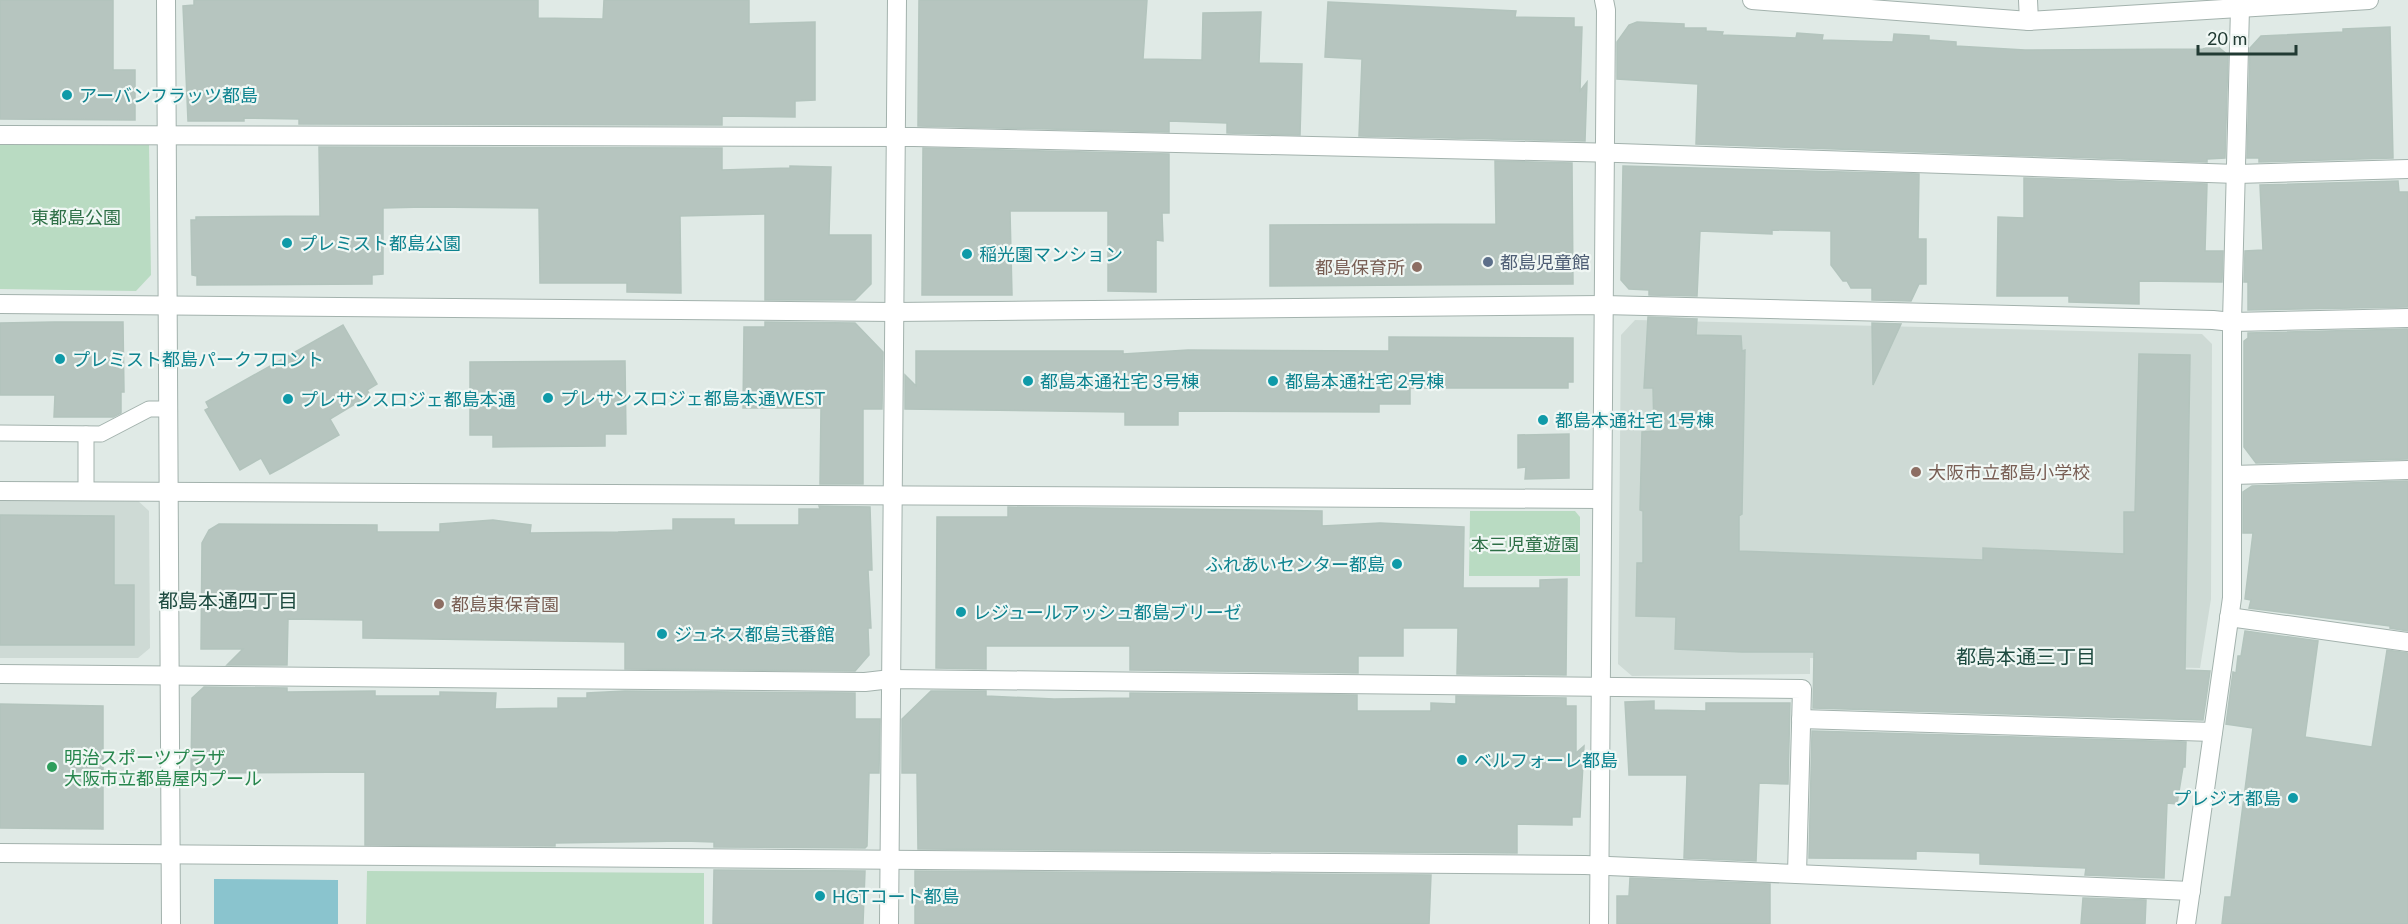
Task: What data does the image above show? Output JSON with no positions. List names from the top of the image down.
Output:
{
  "districts": ["都島本通四丁目", "都島本通三丁目"],
  "parks": ["東都島公園", "本三児童遊園"],
  "places": [
    "アーバンフラッツ都島",
    "プレミスト都島公園",
    "稲光園マンション",
    "都島児童館",
    "都島保育所",
    "プレミスト都島パークフロント",
    "都島本通社宅 3号棟",
    "都島本通社宅 2号棟",
    "プレサンスロジェ都島本通WEST",
    "プレサンスロジェ都島本通",
    "都島本通社宅 1号棟",
    "大阪市立都島小学校",
    "ふれあいセンター都島",
    "都島東保育園",
    "レジュールアッシュ都島ブリーゼ",
    "ジュネス都島弐番館",
    "ベルフォーレ都島",
    "明治スポーツプラザ 大阪市立都島屋内プール",
    "プレジオ都島",
    "HGTコート都島"
  ],
  "scale_bar": "20 m"
}
